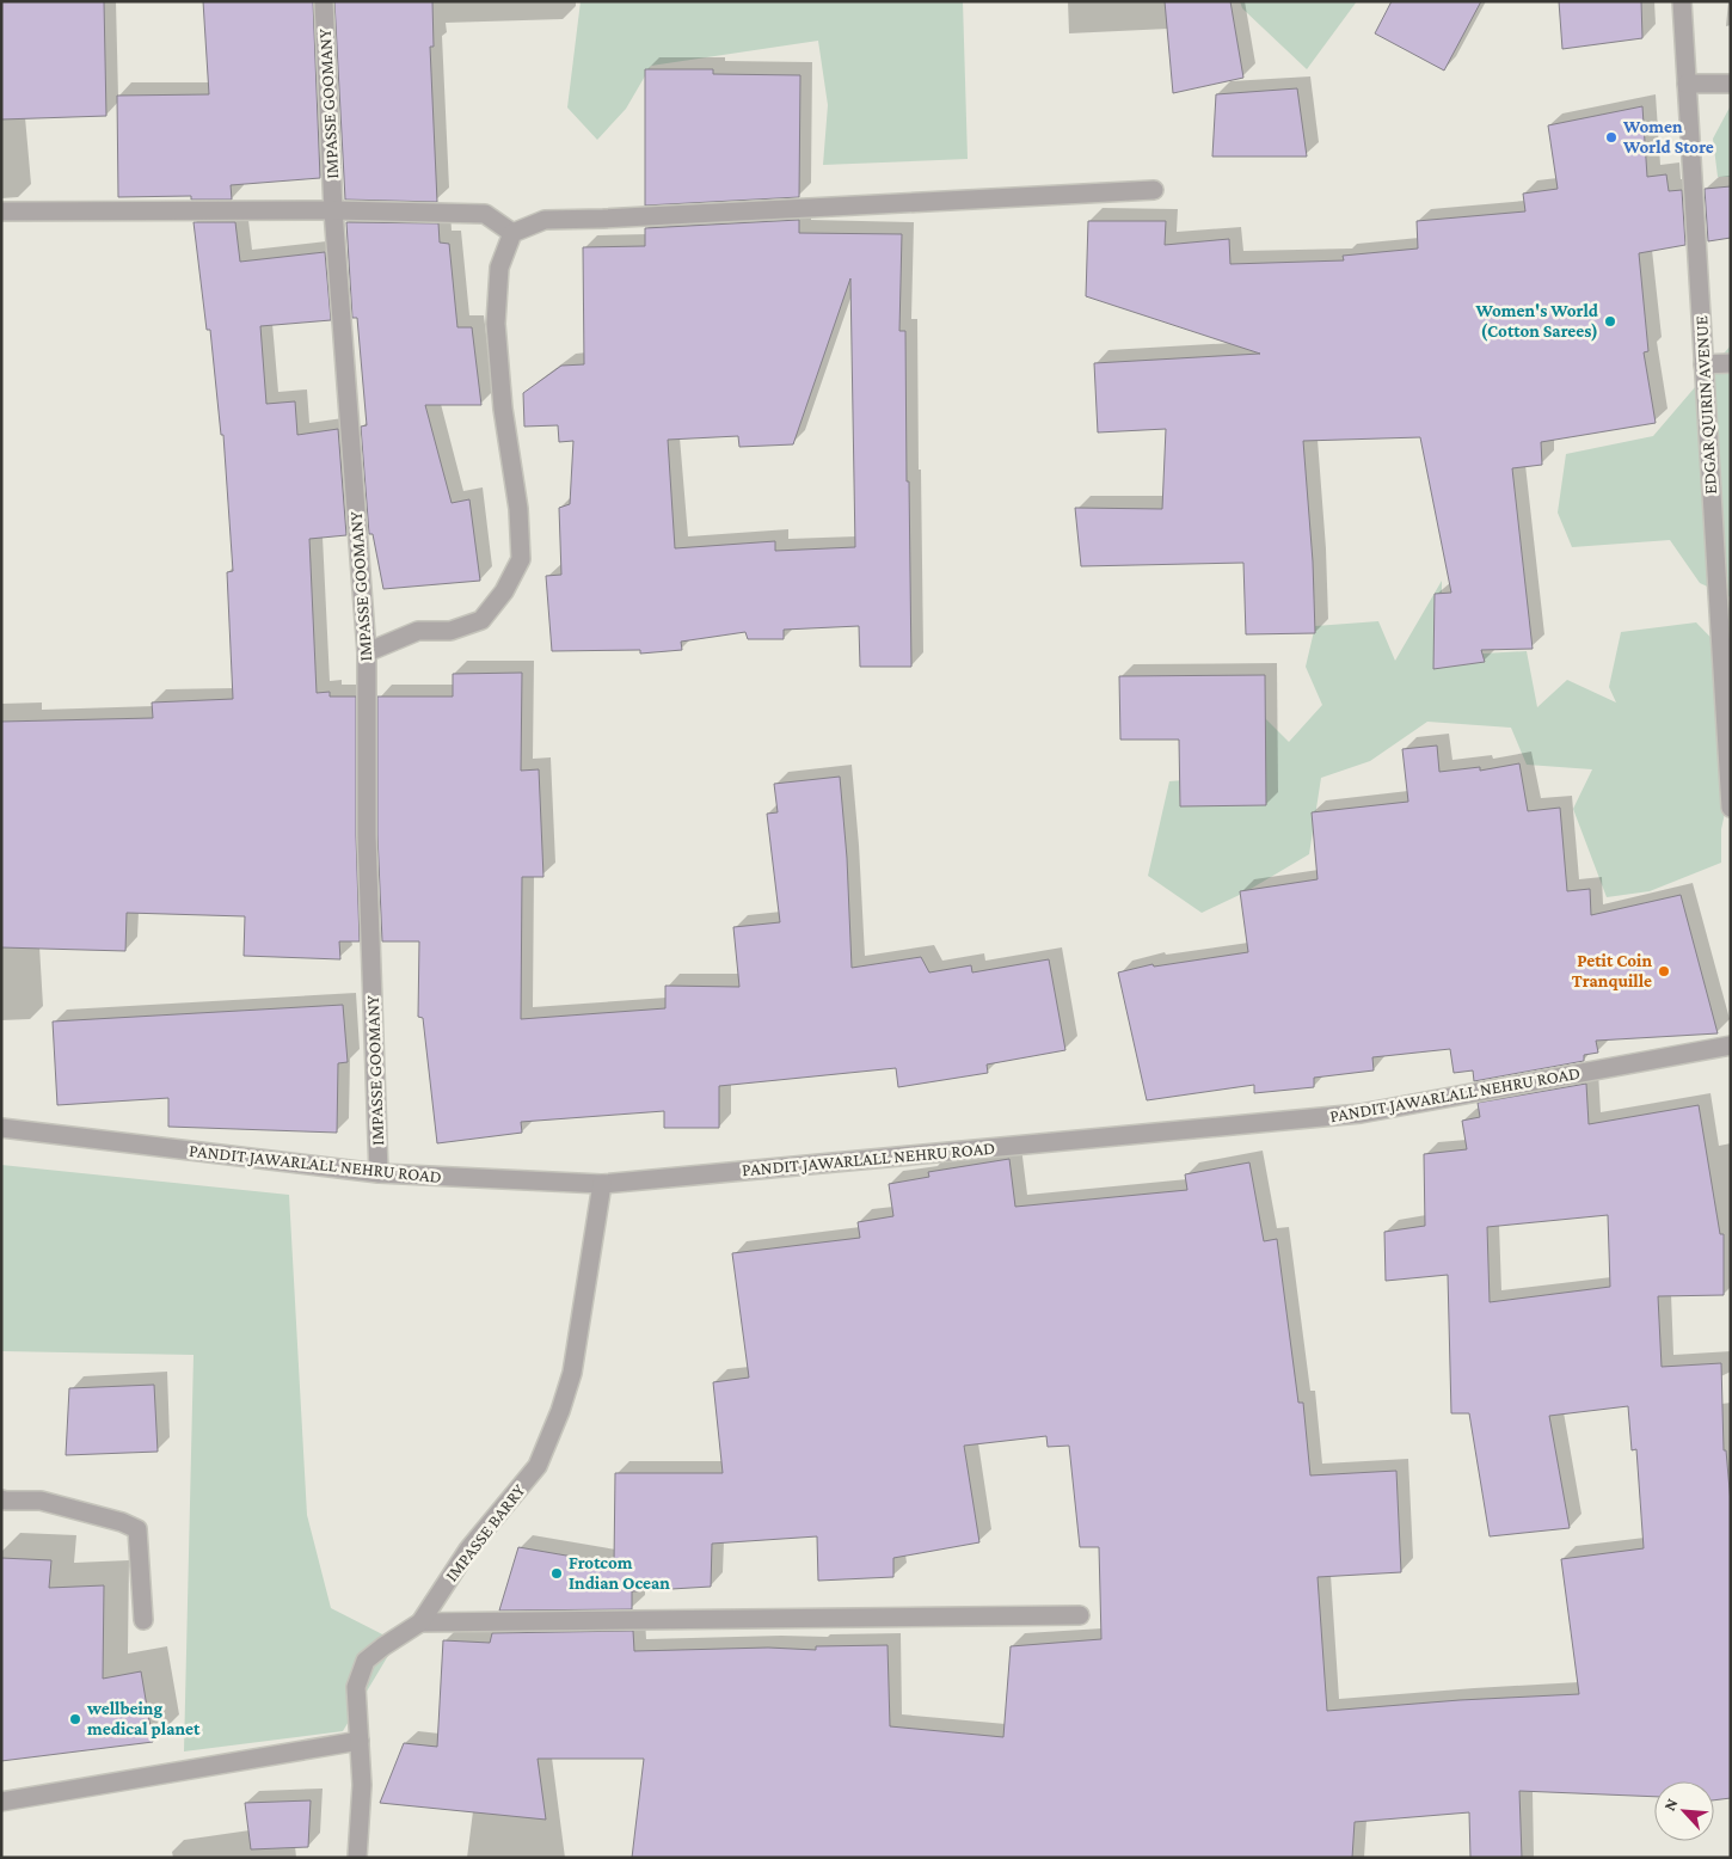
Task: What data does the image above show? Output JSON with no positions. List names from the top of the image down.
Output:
{
  "streets": {
    "street": [
      "IMPASSE GOOMANY",
      "EDGAR QUIRIN AVENUE",
      "PANDIT JAWARLALL NEHRU ROAD",
      "IMPASSE BARRY"
    ]
  },
  "crossings": [
    ["IMPASSE GOOMANY", "PANDIT JAWARLALL NEHRU ROAD"],
    ["PANDIT JAWARLALL NEHRU ROAD", "IMPASSE BARRY"]
  ],
  "places": [
    "Women World Store",
    "Women's World (Cotton Sarees)",
    "Petit Coin Tranquille",
    "Frotcom Indian Ocean",
    "wellbeing medical planet"
  ],
  "north": "top left"
}
